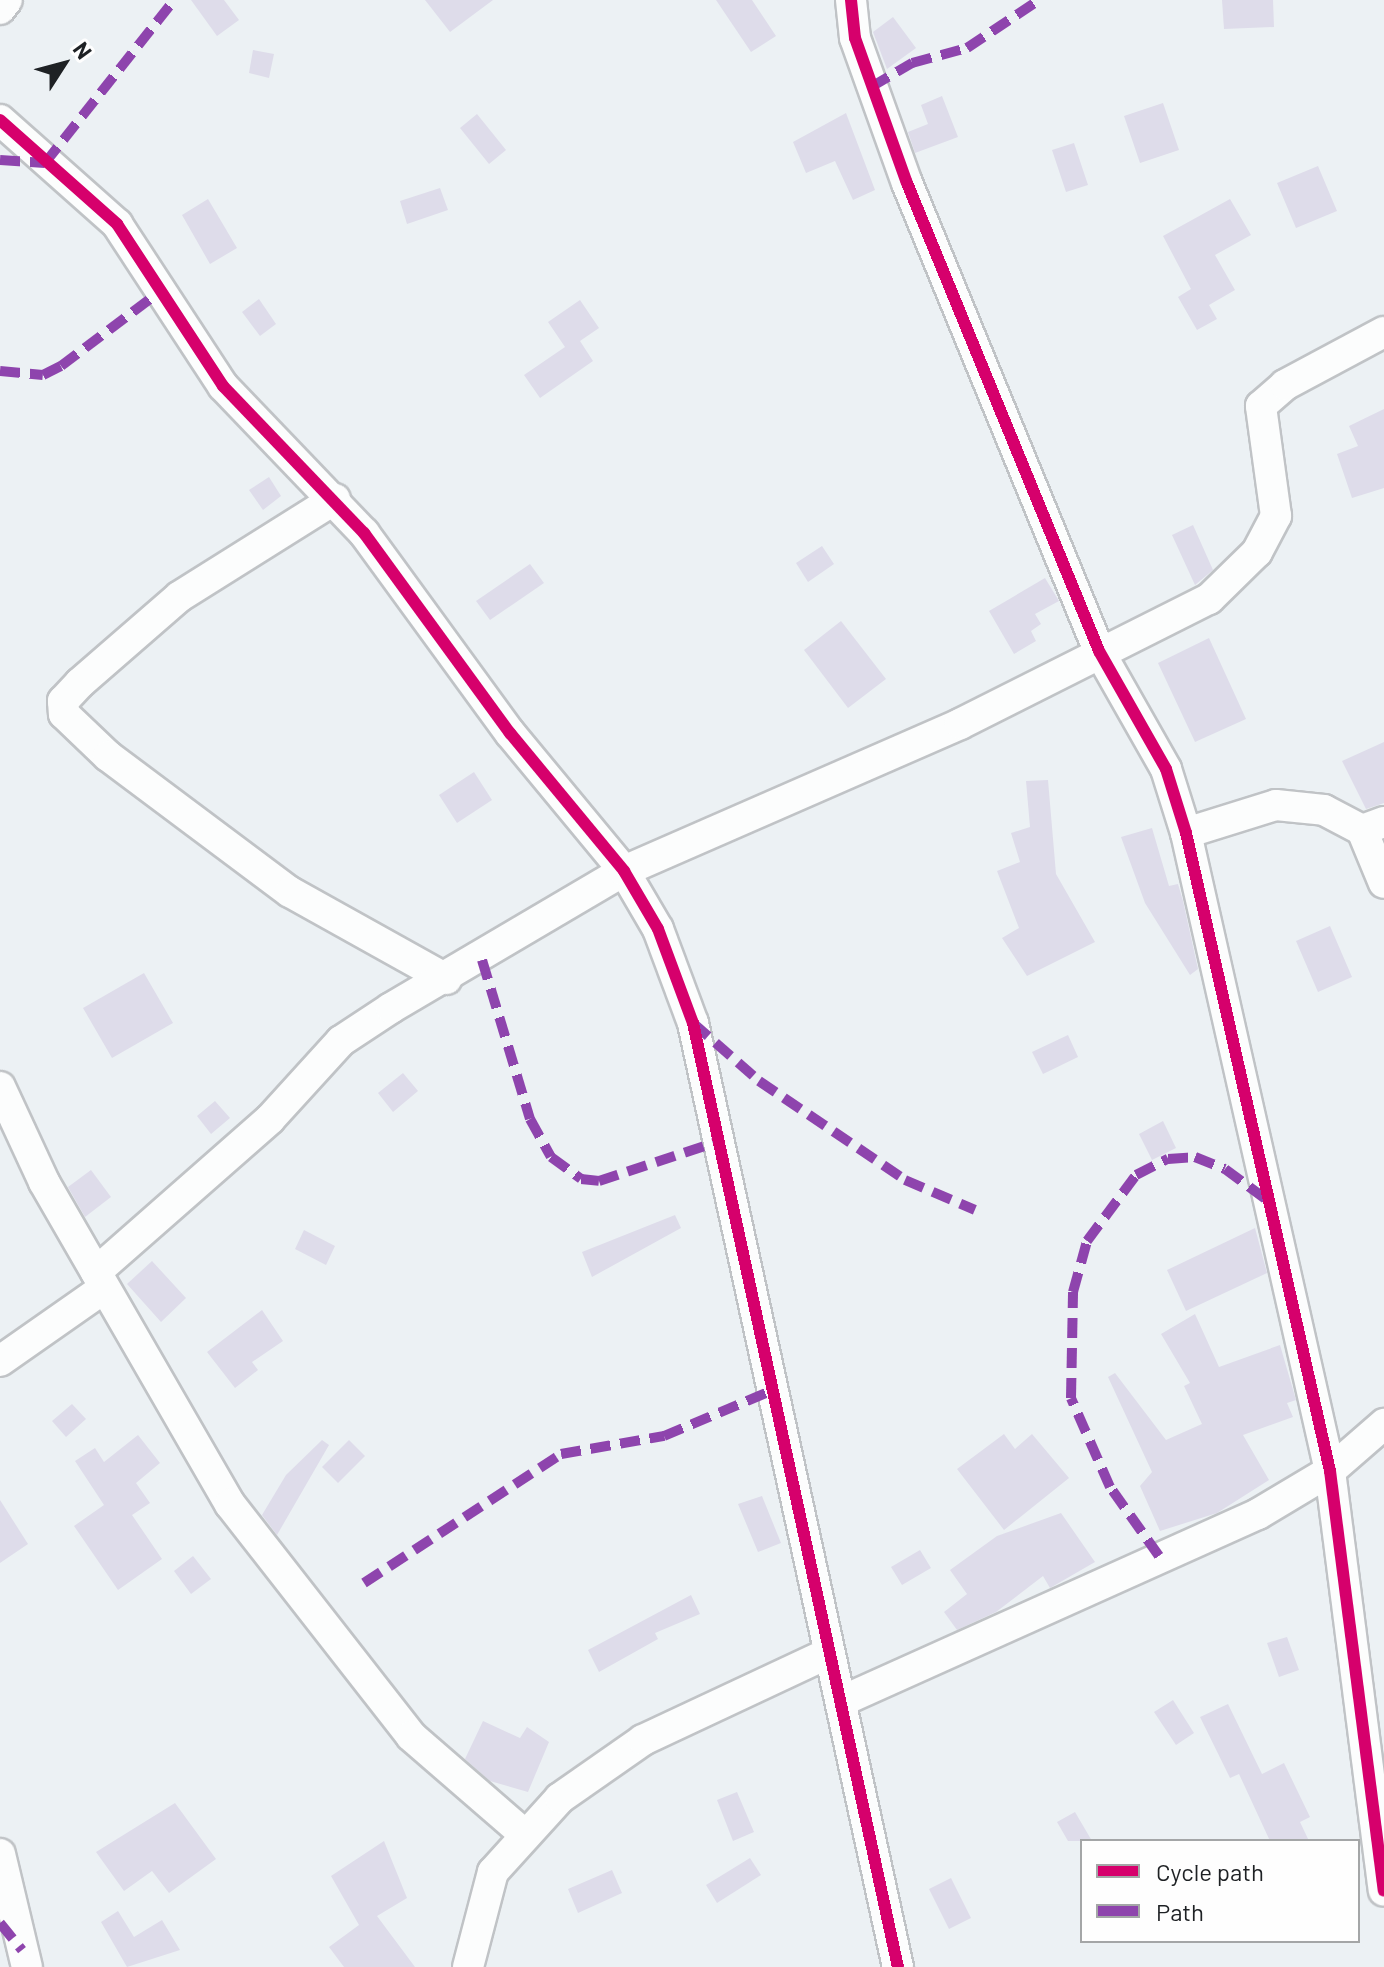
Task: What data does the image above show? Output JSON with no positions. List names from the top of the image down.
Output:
{
  "legend": ["Cycle path", "Path"],
  "north": "top right"
}
